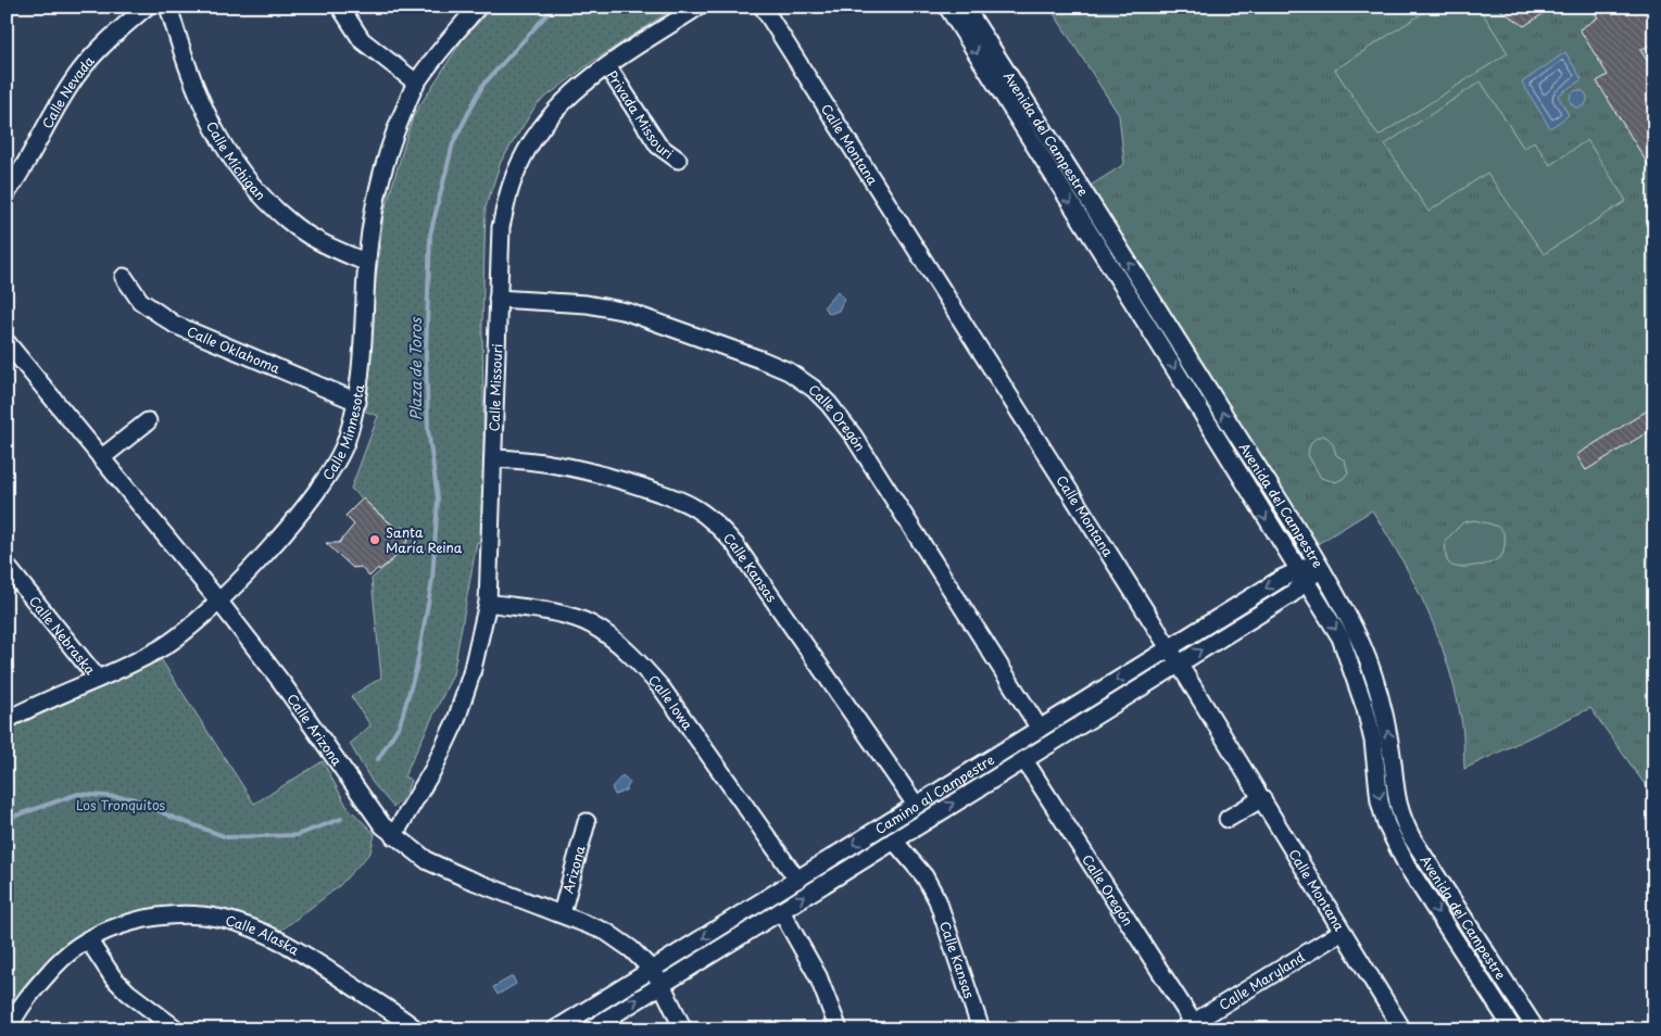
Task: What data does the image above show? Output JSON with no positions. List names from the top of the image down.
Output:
{
  "streets": {
    "street": [
      "Calle Nevada",
      "Privada Missouri",
      "Avenida del Campestre",
      "Calle Montana",
      "Calle Míchigan",
      "Calle Oklahoma",
      "Calle Missouri",
      "Calle Oregón",
      "Calle Minnesota",
      "Calle Kansas",
      "Calle Nebraska",
      "Calle Iowa",
      "Calle Arizona",
      "Camino al Campestre",
      "Arizona",
      "Calle Alaska",
      "Calle Maryland"
    ]
  },
  "crossings": [
    ["Privada Missouri", "Calle Missouri"],
    ["Avenida del Campestre", "Camino al Campestre"],
    ["Calle Montana", "Camino al Campestre"],
    ["Calle Montana", "Calle Maryland"],
    ["Calle Míchigan", "Calle Minnesota"],
    ["Calle Oklahoma", "Calle Minnesota"],
    ["Calle Missouri", "Calle Oregón"],
    ["Calle Missouri", "Calle Kansas"],
    ["Calle Missouri", "Calle Iowa"],
    ["Calle Missouri", "Calle Arizona"],
    ["Calle Oregón", "Camino al Campestre"],
    ["Calle Oregón", "Calle Maryland"],
    ["Calle Minnesota", "Calle Nebraska"],
    ["Calle Minnesota", "Calle Arizona"],
    ["Calle Kansas", "Camino al Campestre"],
    ["Calle Iowa", "Camino al Campestre"],
    ["Calle Arizona", "Camino al Campestre"],
    ["Calle Arizona", "Arizona"]
  ],
  "water": ["Plaza de Toros"],
  "parks": ["Los Tronquitos"],
  "places": ["Santa María Reina"]
}
